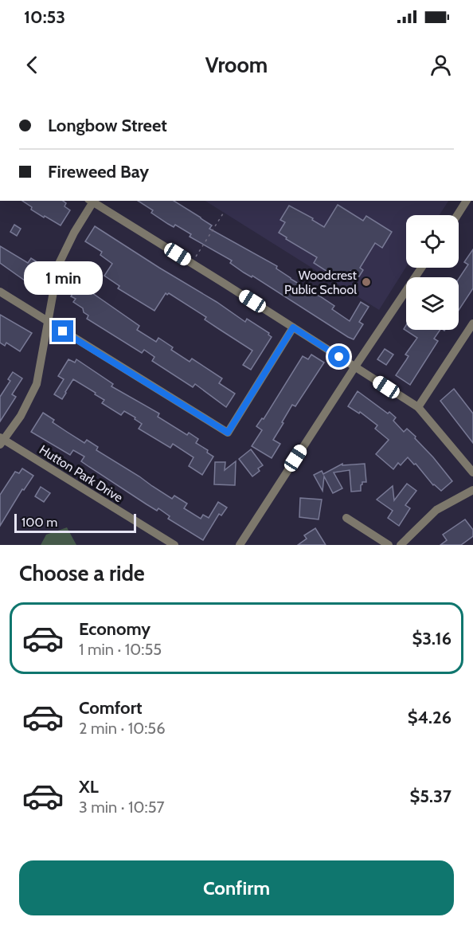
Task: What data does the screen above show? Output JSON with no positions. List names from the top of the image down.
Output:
{
  "streets": {
    "street": ["Hutton Park Drive"]
  },
  "places": ["Woodcrest Public School"],
  "scale_bar": "100 m",
  "page": {
    "status": "10:53",
    "header": "Vroom",
    "banner": ["Longbow Street", "Fireweed Bay"],
    "bubble": "1 min",
    "scale": "100 m",
    "heading": "Choose a ride",
    "list": [
      {
        "name": "Economy",
        "note": "1 min · 10:55",
        "value": "$3.16"
      },
      {
        "name": "Comfort",
        "note": "2 min · 10:56",
        "value": "$4.26"
      },
      {
        "name": "XL",
        "note": "3 min · 10:57",
        "value": "$5.37"
      }
    ],
    "buttons": "Confirm"
  }
}
